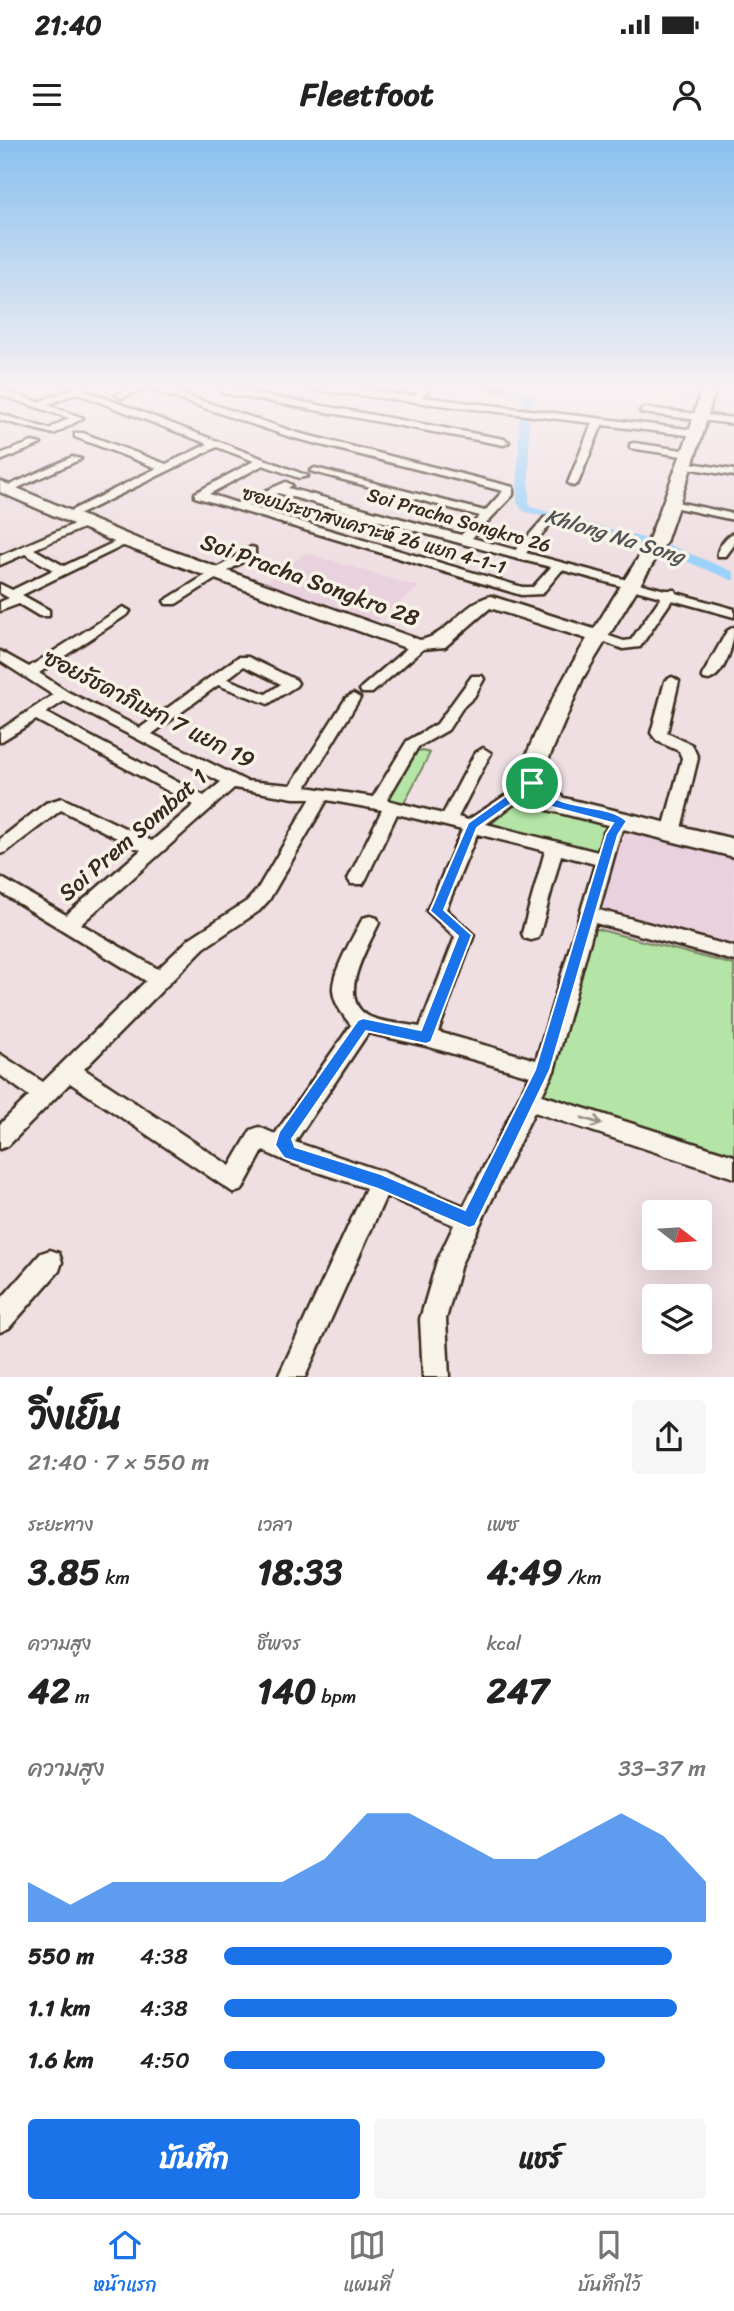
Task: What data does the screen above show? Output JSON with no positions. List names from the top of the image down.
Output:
{
  "streets": {
    "street": [
      "Soi Pracha Songkro 26",
      "ซอยประชาสงเคราะห์ 26 แยก 4-1-1",
      "Soi Pracha Songkro 28",
      "ซอยรัชดาภิเษก 7 แยก 19",
      "Soi Prem Sombat 1"
    ]
  },
  "crossings": [
    ["Soi Pracha Songkro 26", "ซอยประชาสงเคราะห์ 26 แยก 4-1-1"],
    ["ซอยรัชดาภิเษก 7 แยก 19", "Soi Prem Sombat 1"]
  ],
  "water": ["Khlong Na Song"],
  "north": "right",
  "page": {
    "status": "21:40",
    "header": "Fleetfoot",
    "heading": ["วิ่งเย็น", "21:40 · 7 × 550 m"],
    "stats": [
      ["ระยะทาง", "3.85 km"],
      ["เวลา", "18:33"],
      ["เพซ", "4:49 /km"],
      ["ความสูง", "42 m"],
      ["ชีพจร", "140 bpm"],
      ["kcal", "247"]
    ],
    "chart": ["ความสูง", "33–37 m"],
    "list": [
      {
        "name": "550 m",
        "note": "4:38"
      },
      {
        "name": "1.1 km",
        "note": "4:38"
      },
      {
        "name": "1.6 km",
        "note": "4:50"
      }
    ],
    "buttons": ["บันทึก", "แชร์"],
    "tabs": ["หน้าแรก", "แผนที่", "บันทึกไว้"]
  }
}
